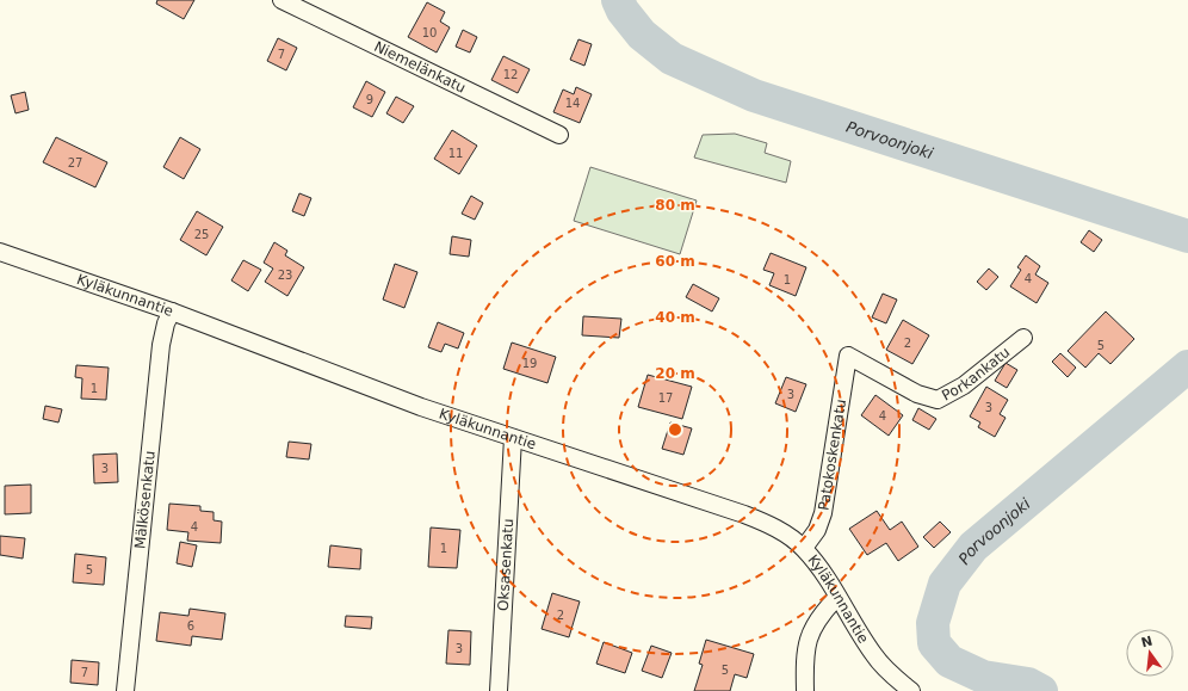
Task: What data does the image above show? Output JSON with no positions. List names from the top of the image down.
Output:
{
  "streets": {
    "street": [
      "Niemelänkatu",
      "Kyläkunnantie",
      "Porkankatu",
      "Patokoskenkatu",
      "Mälkösenkatu",
      "Oksasenkatu"
    ]
  },
  "crossings": [
    ["Kyläkunnantie", "Patokoskenkatu"],
    ["Kyläkunnantie", "Mälkösenkatu"],
    ["Kyläkunnantie", "Oksasenkatu"],
    ["Porkankatu", "Patokoskenkatu"]
  ],
  "water": ["Porvoonjoki"],
  "house_numbers": [
    "10",
    "7",
    "12",
    "9",
    "14",
    "11",
    "27",
    "25",
    "23",
    "4",
    "1",
    "2",
    "5",
    "19",
    "1",
    "3",
    "17",
    "3",
    "4",
    "3",
    "4",
    "1",
    "5",
    "2",
    "6",
    "3",
    "5",
    "7"
  ],
  "north": "top",
  "rings": [
    "80 m",
    "60 m",
    "40 m",
    "20 m"
  ]
}
